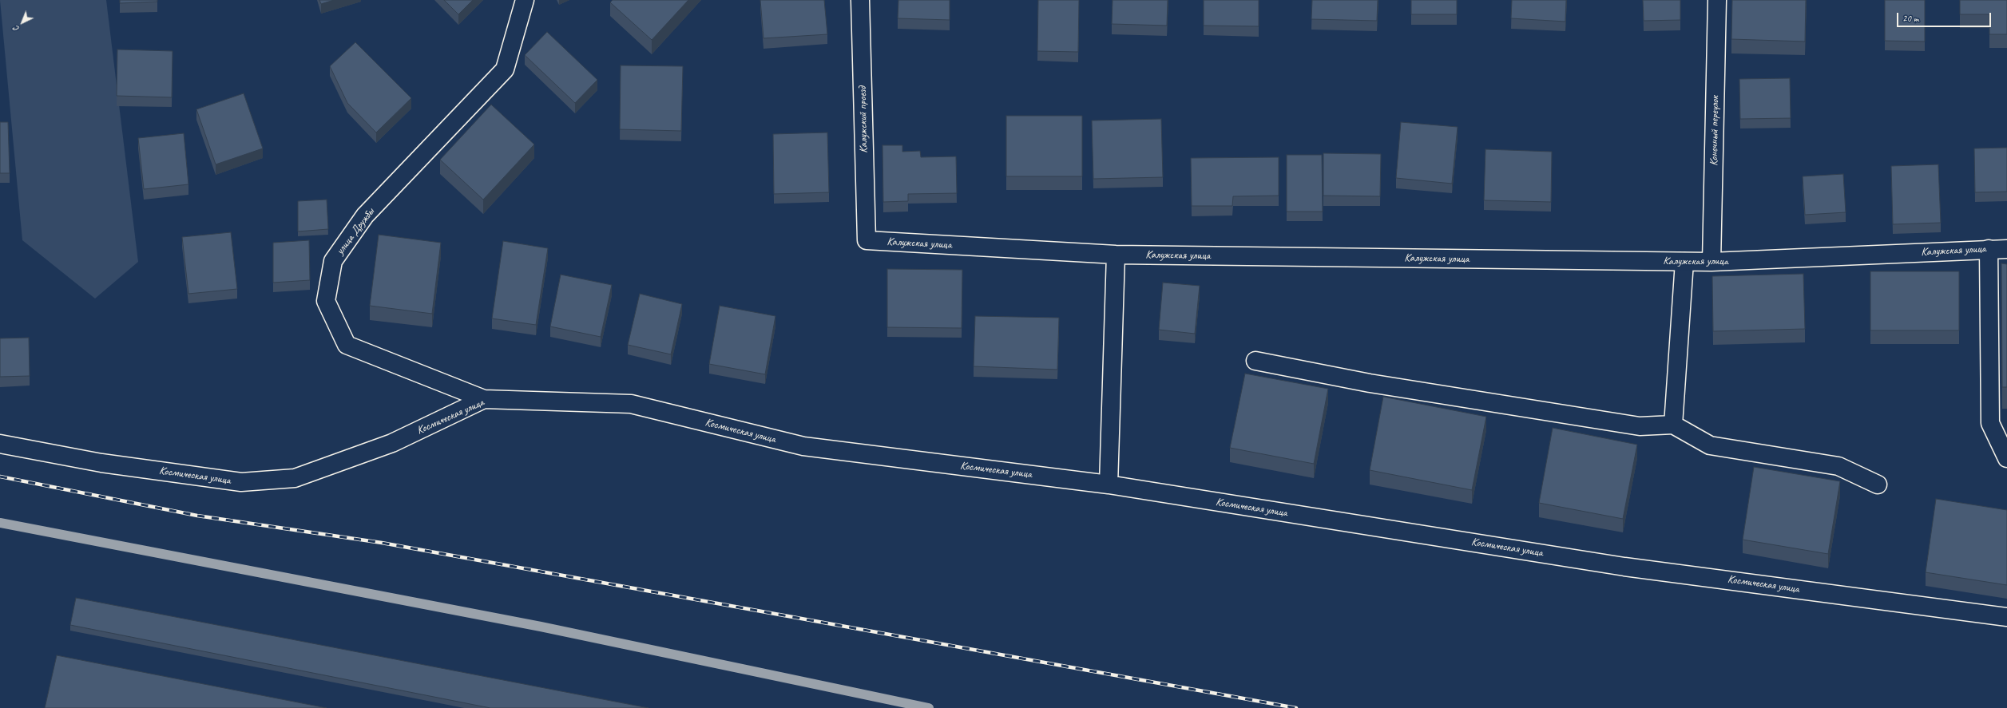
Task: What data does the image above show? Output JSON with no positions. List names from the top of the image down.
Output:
{
  "streets": {
    "street": [
      "Калужский проезд",
      "Конечный переулок",
      "улица Дружбы",
      "Калужская улица",
      "Космическая улица"
    ]
  },
  "crossings": [
    ["Калужский проезд", "Калужская улица"],
    ["Конечный переулок", "Калужская улица"],
    ["улица Дружбы", "Космическая улица"]
  ],
  "scale_bar": "20 m",
  "north": "bottom left"
}
